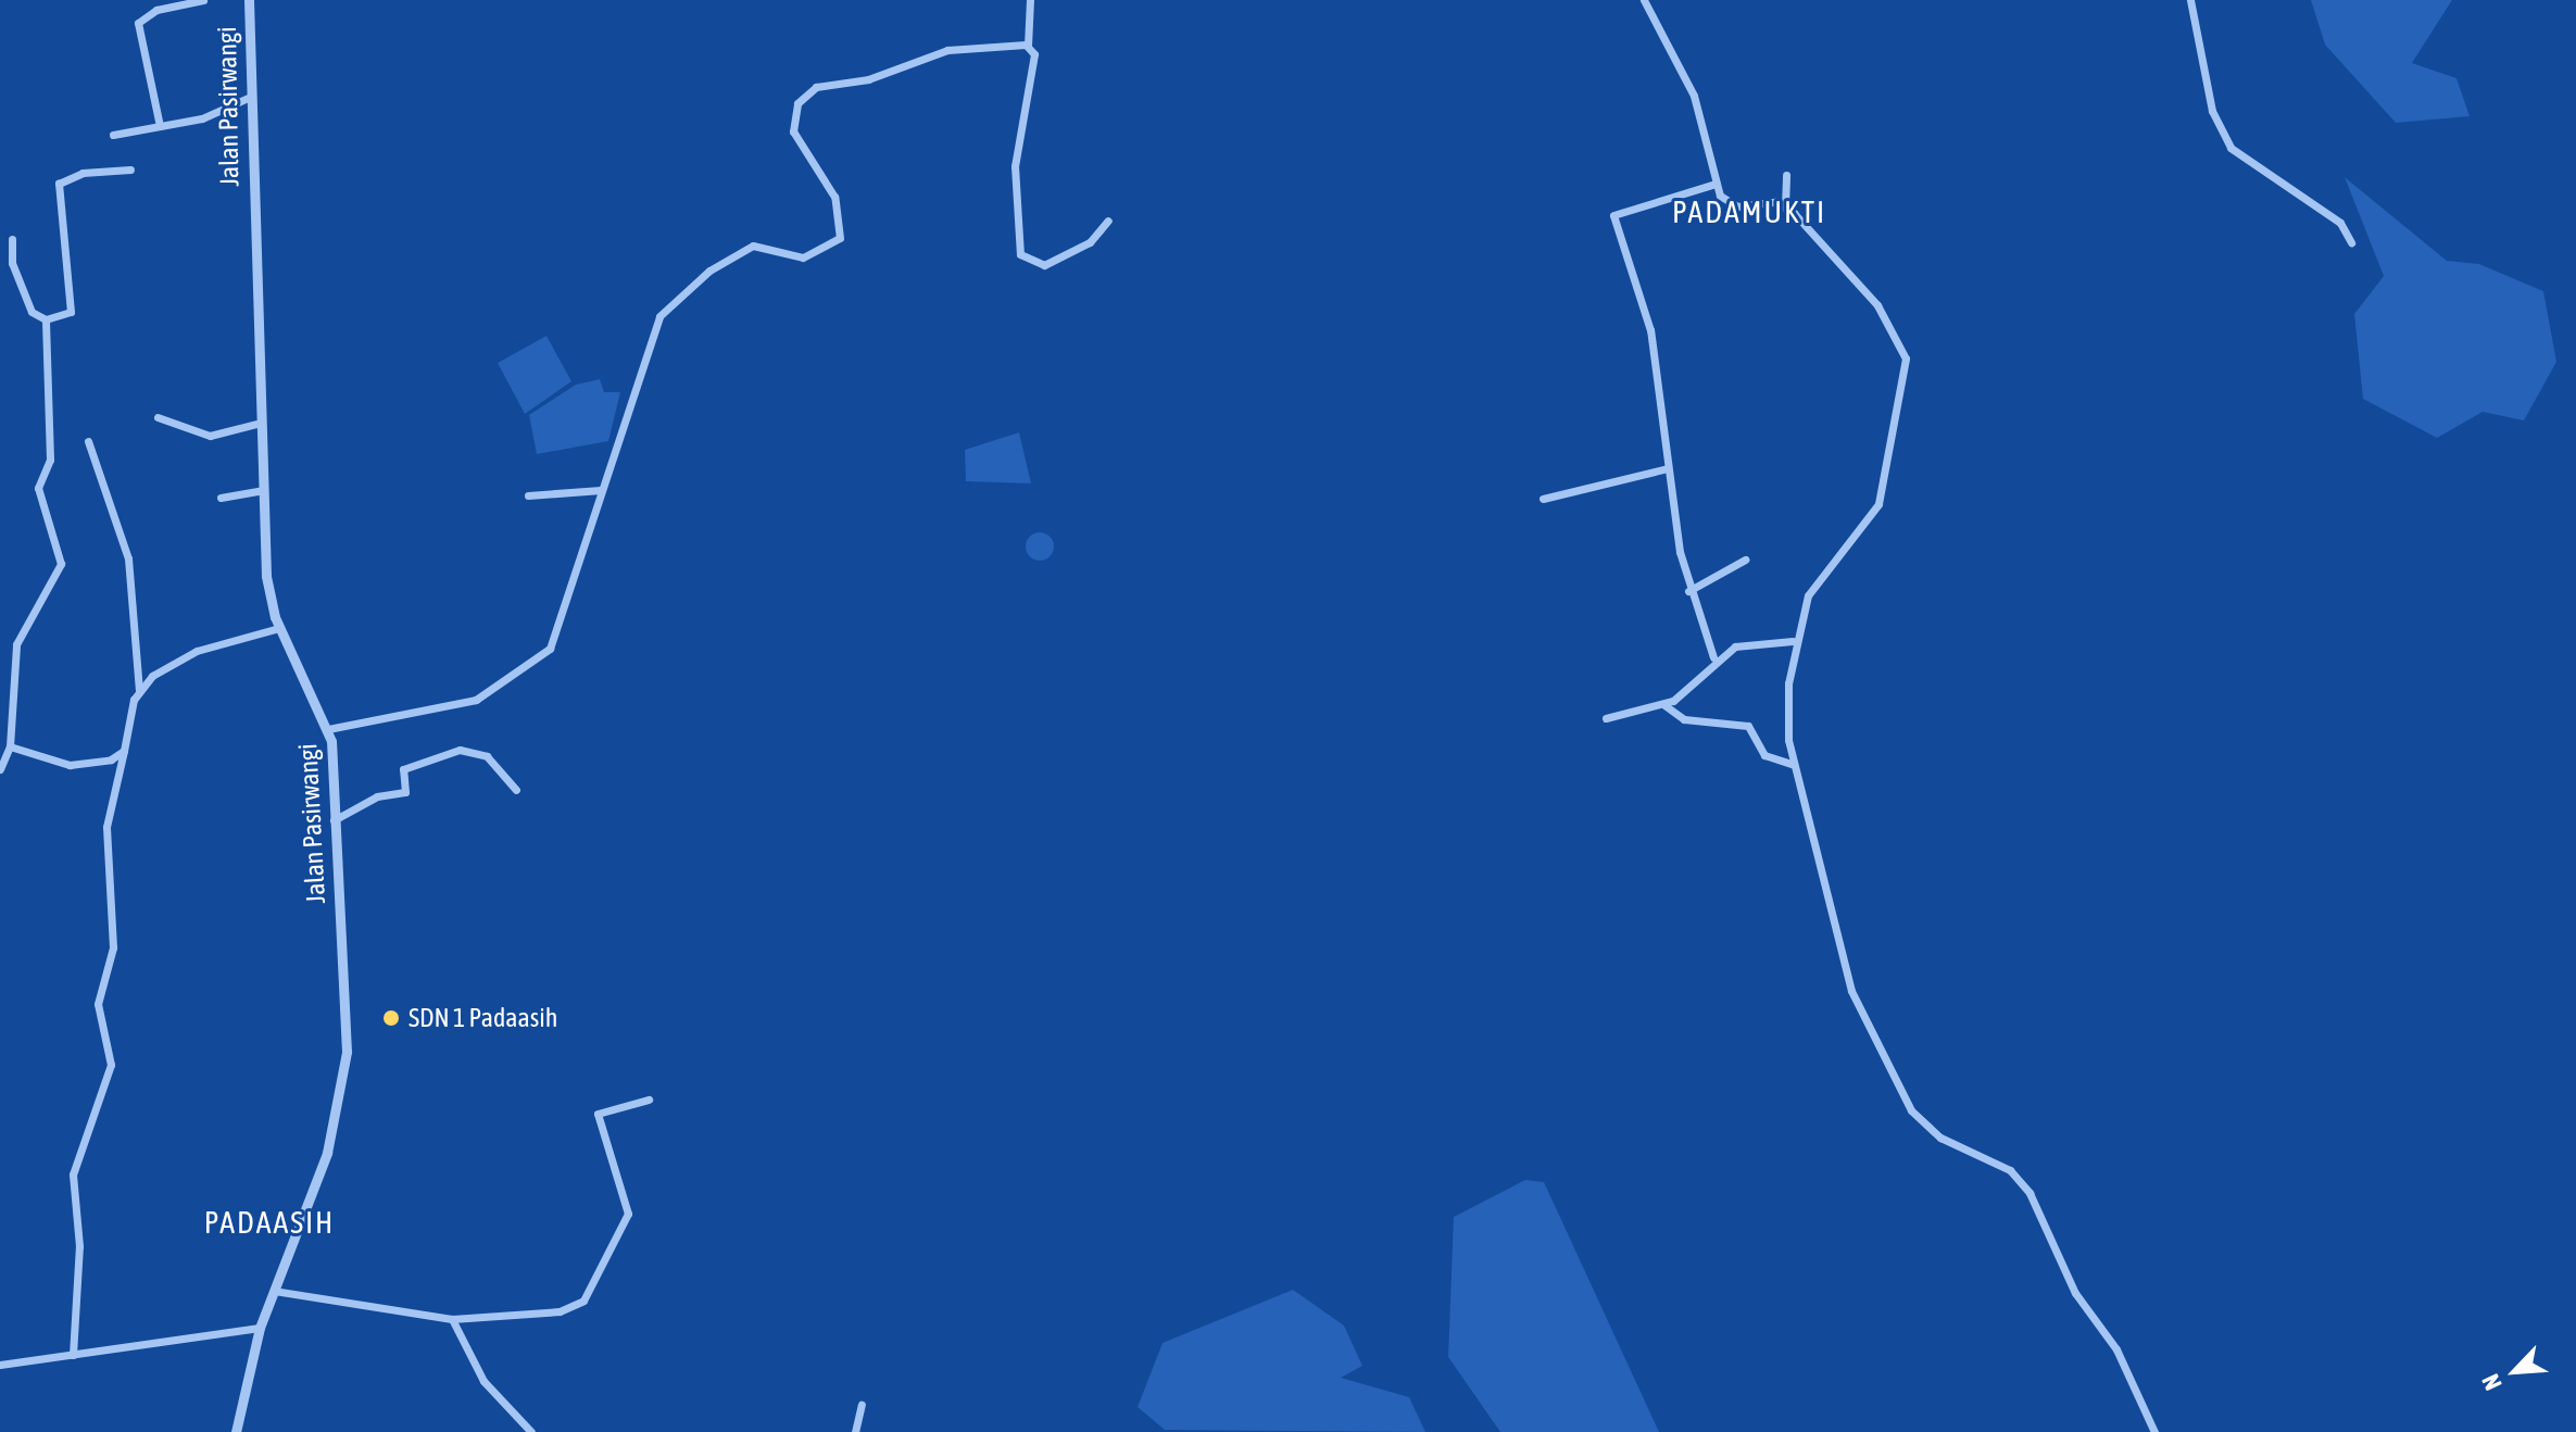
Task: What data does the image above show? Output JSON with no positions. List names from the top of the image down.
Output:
{
  "streets": {
    "street": ["Jalan Pasirwangi"]
  },
  "districts": ["PADAMUKTI", "PADAASIH"],
  "places": ["SDN 1 Padaasih"],
  "north": "bottom left"
}
